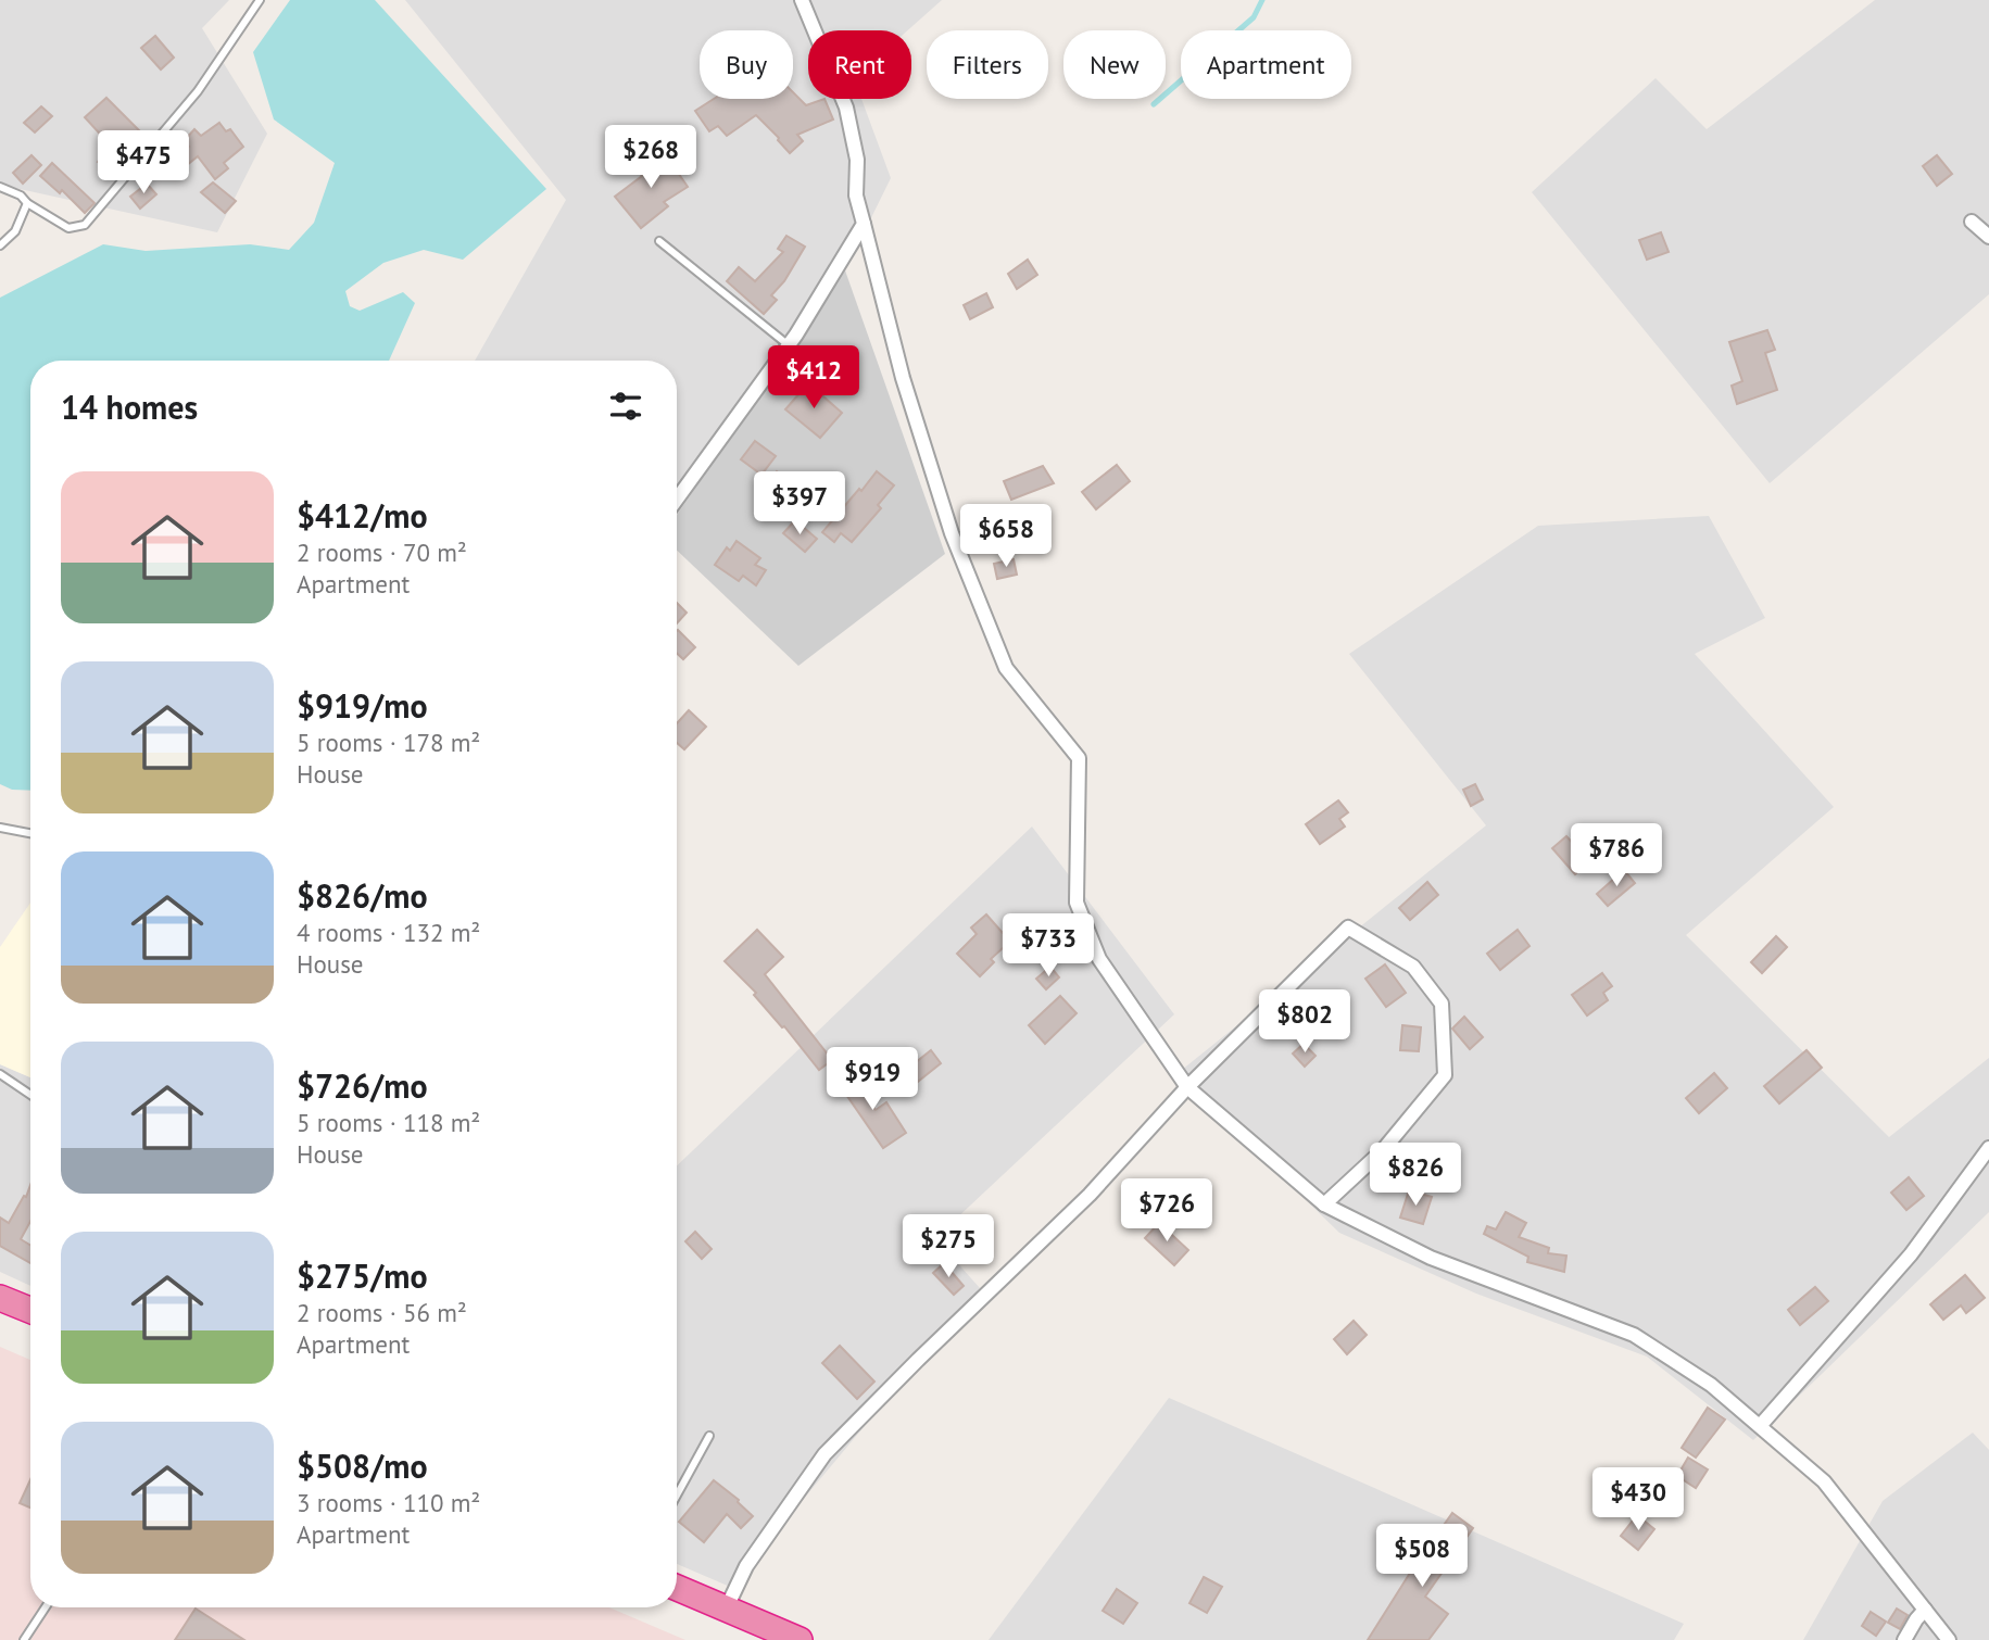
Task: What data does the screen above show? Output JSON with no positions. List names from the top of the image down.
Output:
{
  "page": {
    "chip": [
      "Buy",
      "Rent",
      "Filters",
      "New",
      "Apartment"
    ],
    "price": [
      "$268",
      "$475",
      "$412",
      "$397",
      "$658",
      "$786",
      "$733",
      "$802",
      "$919",
      "$826",
      "$726",
      "$275",
      "$430",
      "$508"
    ],
    "heading": "14 homes",
    "list": [
      {
        "name": "$412/mo",
        "note": "2 rooms · 70 m² · Apartment"
      },
      {
        "name": "$919/mo",
        "note": "5 rooms · 178 m² · House"
      },
      {
        "name": "$826/mo",
        "note": "4 rooms · 132 m² · House"
      },
      {
        "name": "$726/mo",
        "note": "5 rooms · 118 m² · House"
      },
      {
        "name": "$275/mo",
        "note": "2 rooms · 56 m² · Apartment"
      },
      {
        "name": "$508/mo",
        "note": "3 rooms · 110 m² · Apartment"
      }
    ]
  }
}
